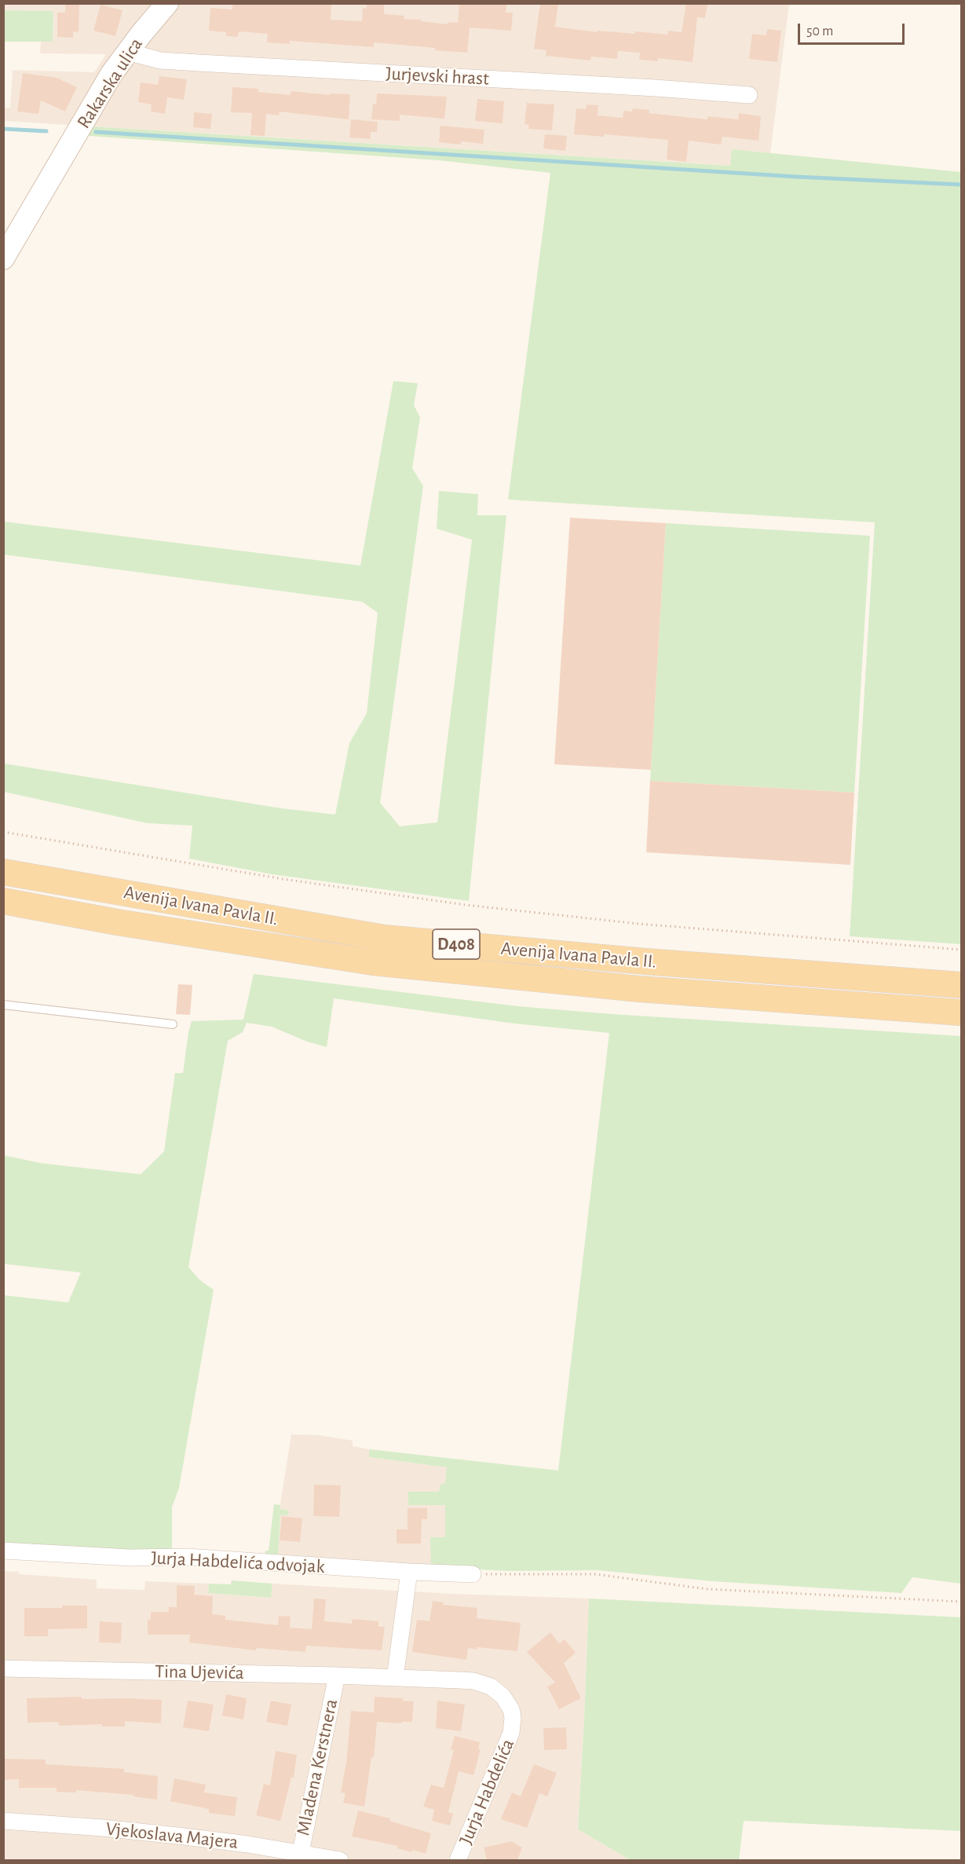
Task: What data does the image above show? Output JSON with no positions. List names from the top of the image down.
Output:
{
  "streets": {
    "main road": ["Rakarska ulica", "Avenija Ivana Pavla II.", "D408"],
    "street": [
      "Jurjevski hrast",
      "Jurja Habdelića odvojak",
      "Tina Ujevića",
      "Mladena Kerstnera",
      "Jurja Habdelića",
      "Vjekoslava Majera"
    ]
  },
  "crossings": [
    ["Jurjevski hrast", "Rakarska ulica"],
    ["Tina Ujevića", "Mladena Kerstnera"],
    ["Tina Ujevića", "Jurja Habdelića"],
    ["Mladena Kerstnera", "Vjekoslava Majera"]
  ],
  "scale_bar": "50 m"
}
